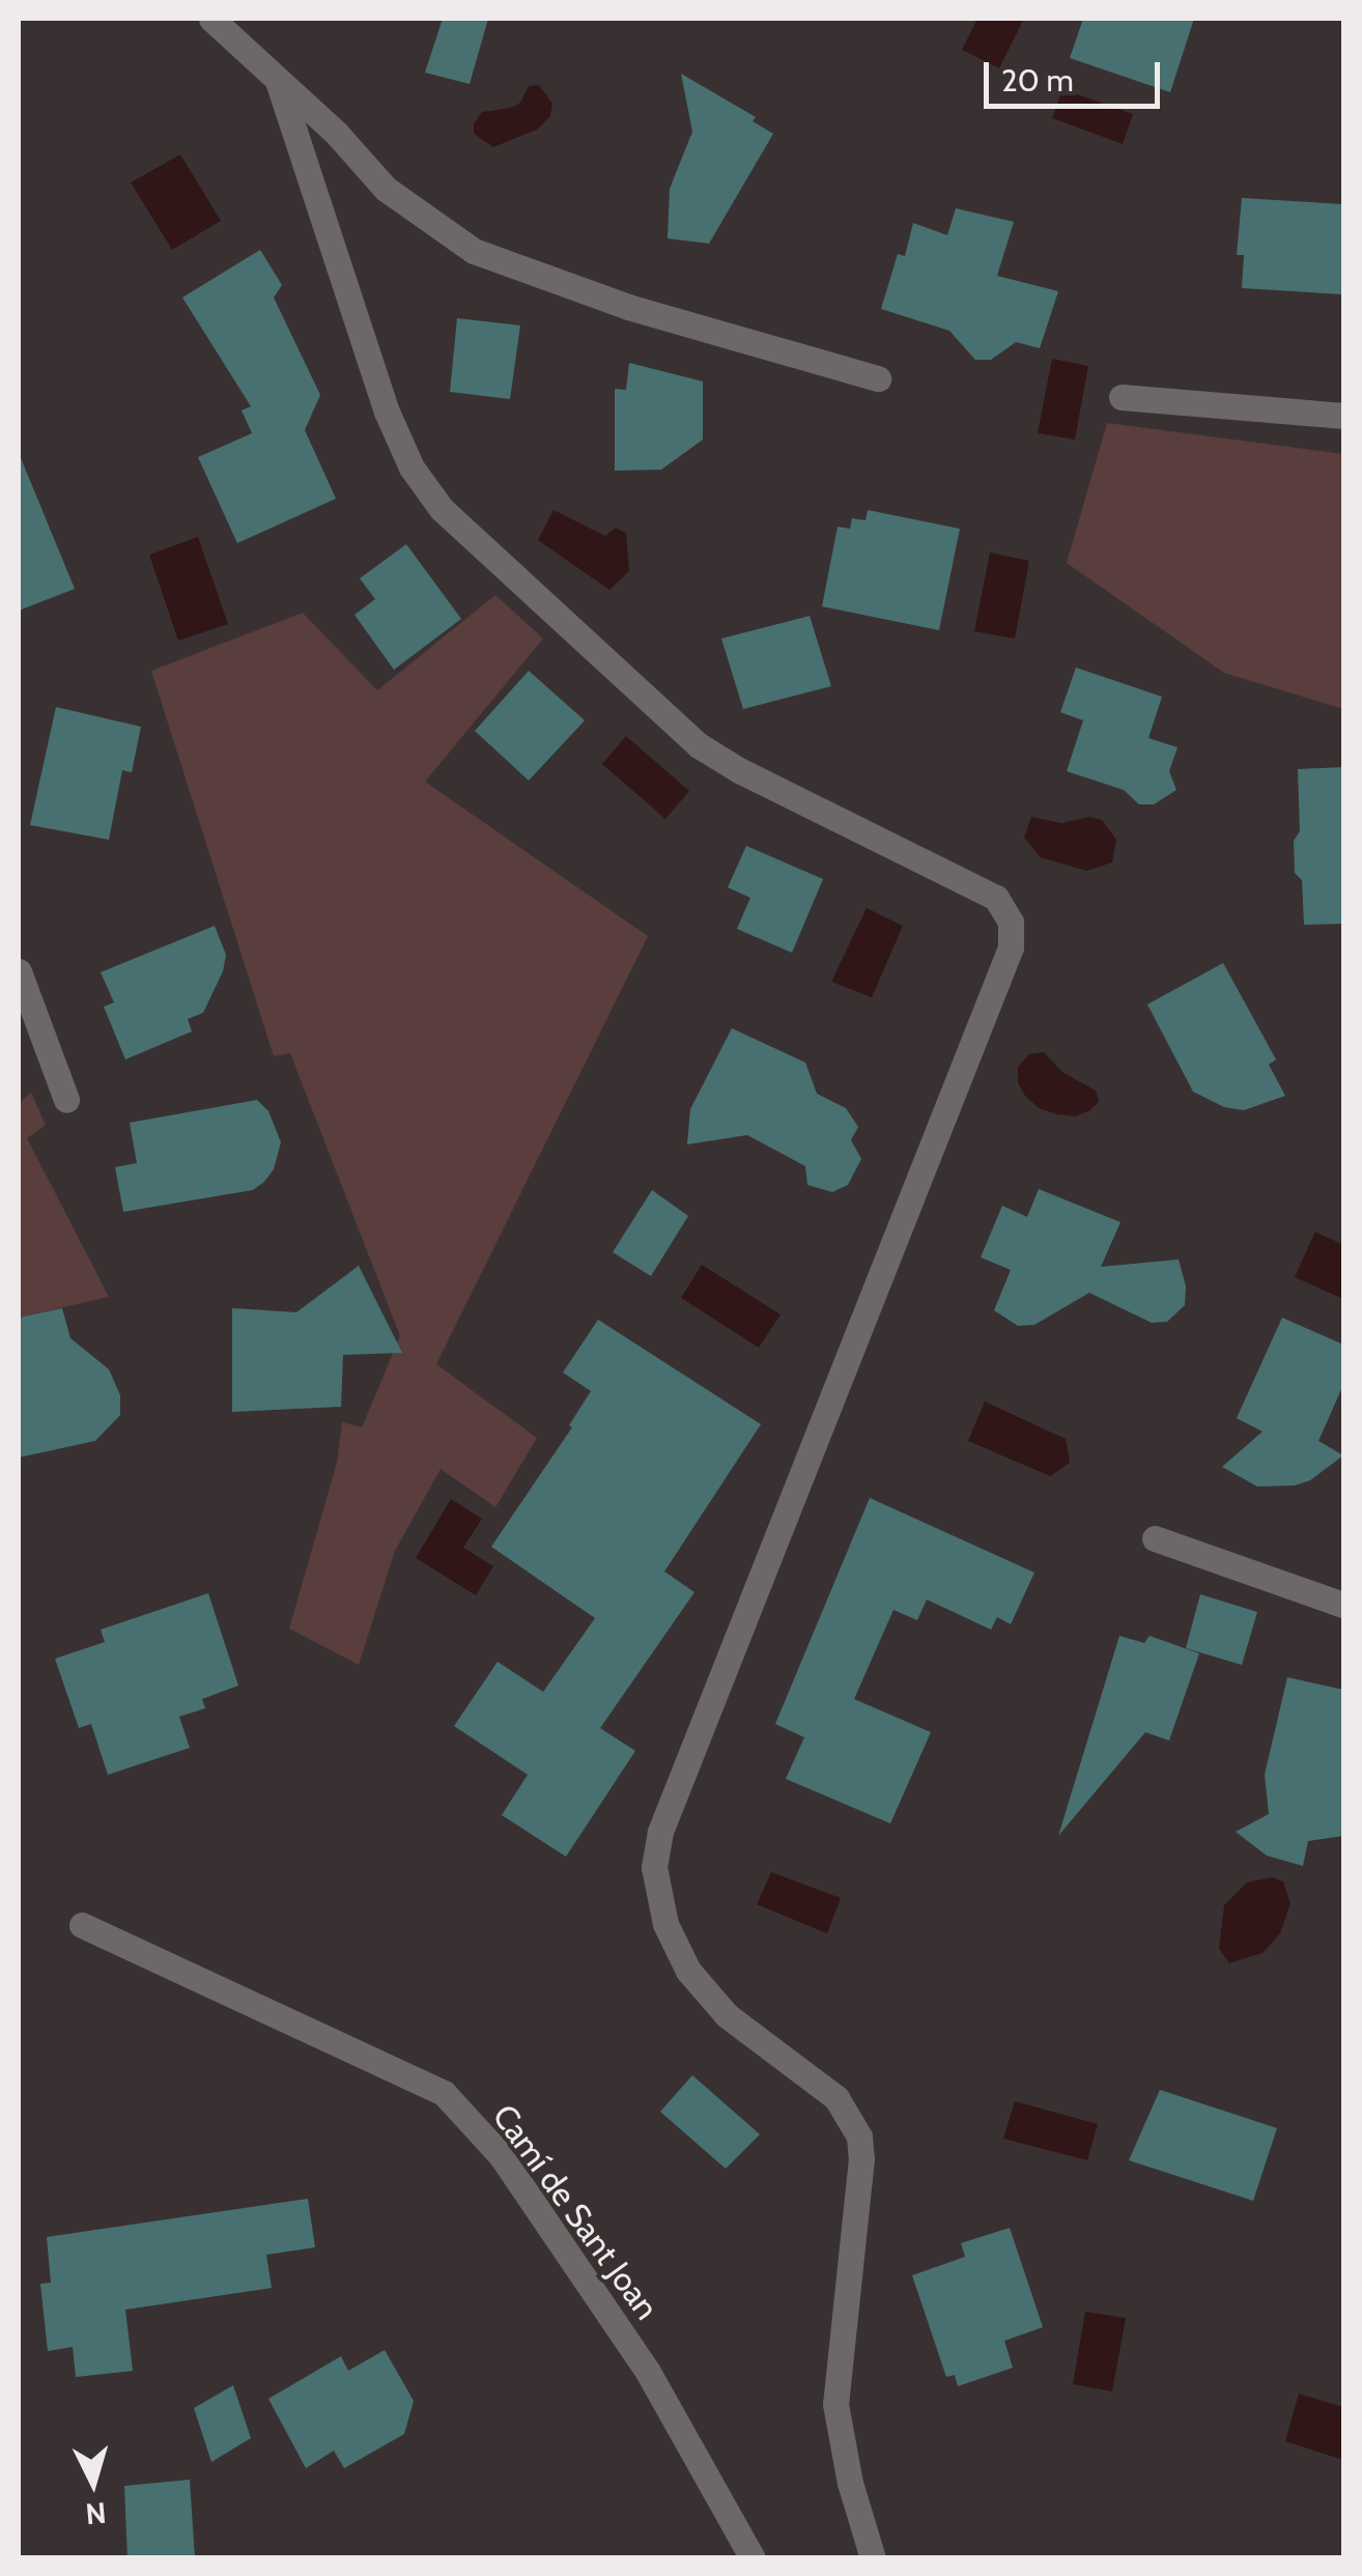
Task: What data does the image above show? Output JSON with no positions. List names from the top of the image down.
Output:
{
  "streets": {
    "street": ["Camí de Sant Joan"]
  },
  "scale_bar": "20 m",
  "north": "bottom"
}
